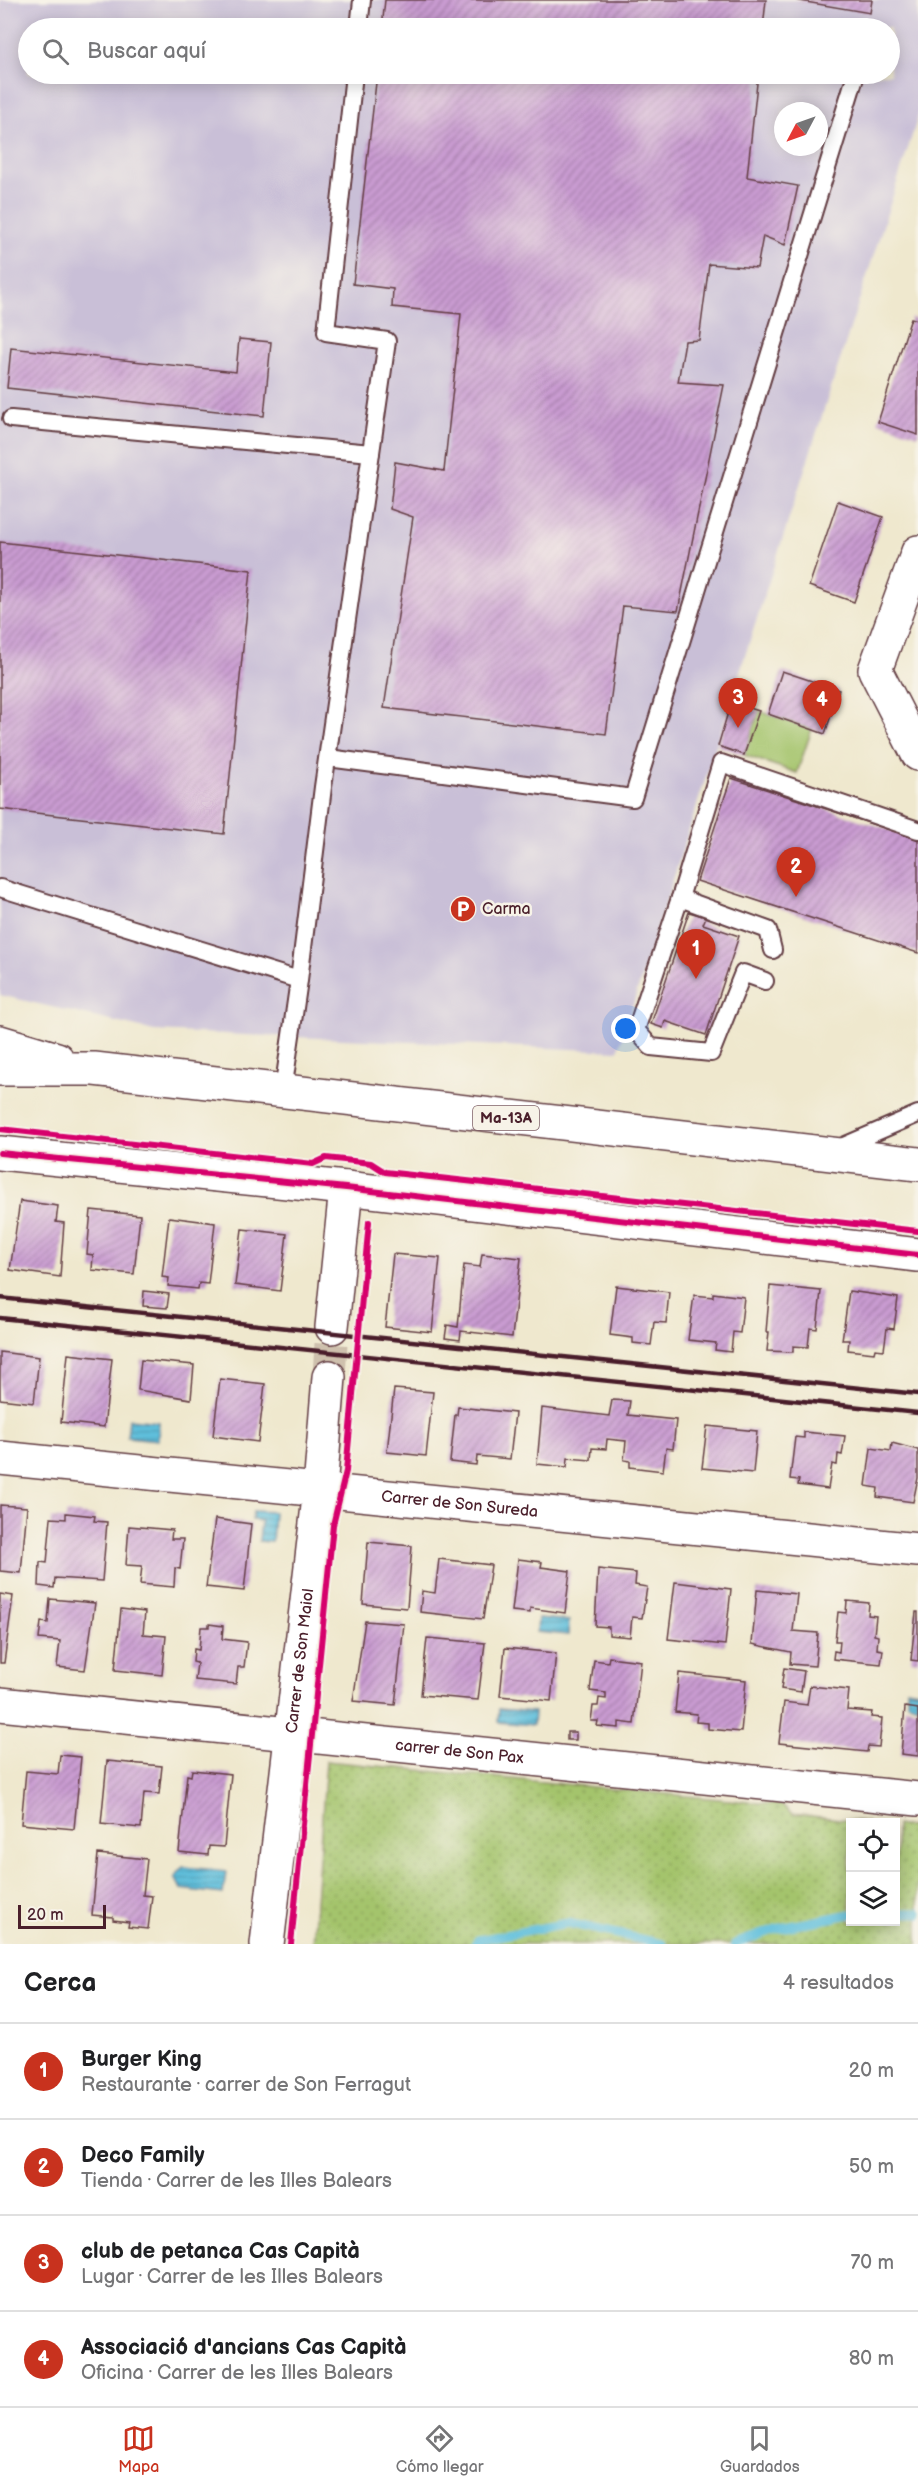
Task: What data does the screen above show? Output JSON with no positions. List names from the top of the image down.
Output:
{
  "streets": {
    "street": [
      "Ma-13A",
      "Carrer de Son Sureda",
      "Carrer de Son Maiol",
      "carrer de Son Pax"
    ]
  },
  "crossings": [
    ["Carrer de Son Sureda", "Carrer de Son Maiol"],
    ["Carrer de Son Maiol", "carrer de Son Pax"]
  ],
  "places": {
    "parking": ["Carma"]
  },
  "scale_bar": "20 m",
  "north": "bottom left",
  "page": {
    "search": "Buscar aquí",
    "pins": [
      "3",
      "4",
      "2",
      "1"
    ],
    "scale": "20 m",
    "heading": ["Cerca", "4 resultados"],
    "list": [
      {
        "mark": "1",
        "name": "Burger King",
        "note": "Restaurante · carrer de Son Ferragut",
        "value": "20 m"
      },
      {
        "mark": "2",
        "name": "Deco Family",
        "note": "Tienda · Carrer de les Illes Balears",
        "value": "50 m"
      },
      {
        "mark": "3",
        "name": "club de petanca Cas Capità",
        "note": "Lugar · Carrer de les Illes Balears",
        "value": "70 m"
      },
      {
        "mark": "4",
        "name": "Associació d'ancians Cas Capità",
        "note": "Oficina · Carrer de les Illes Balears",
        "value": "80 m"
      }
    ],
    "nav": ["Mapa", "Cómo llegar", "Guardados"]
  }
}
